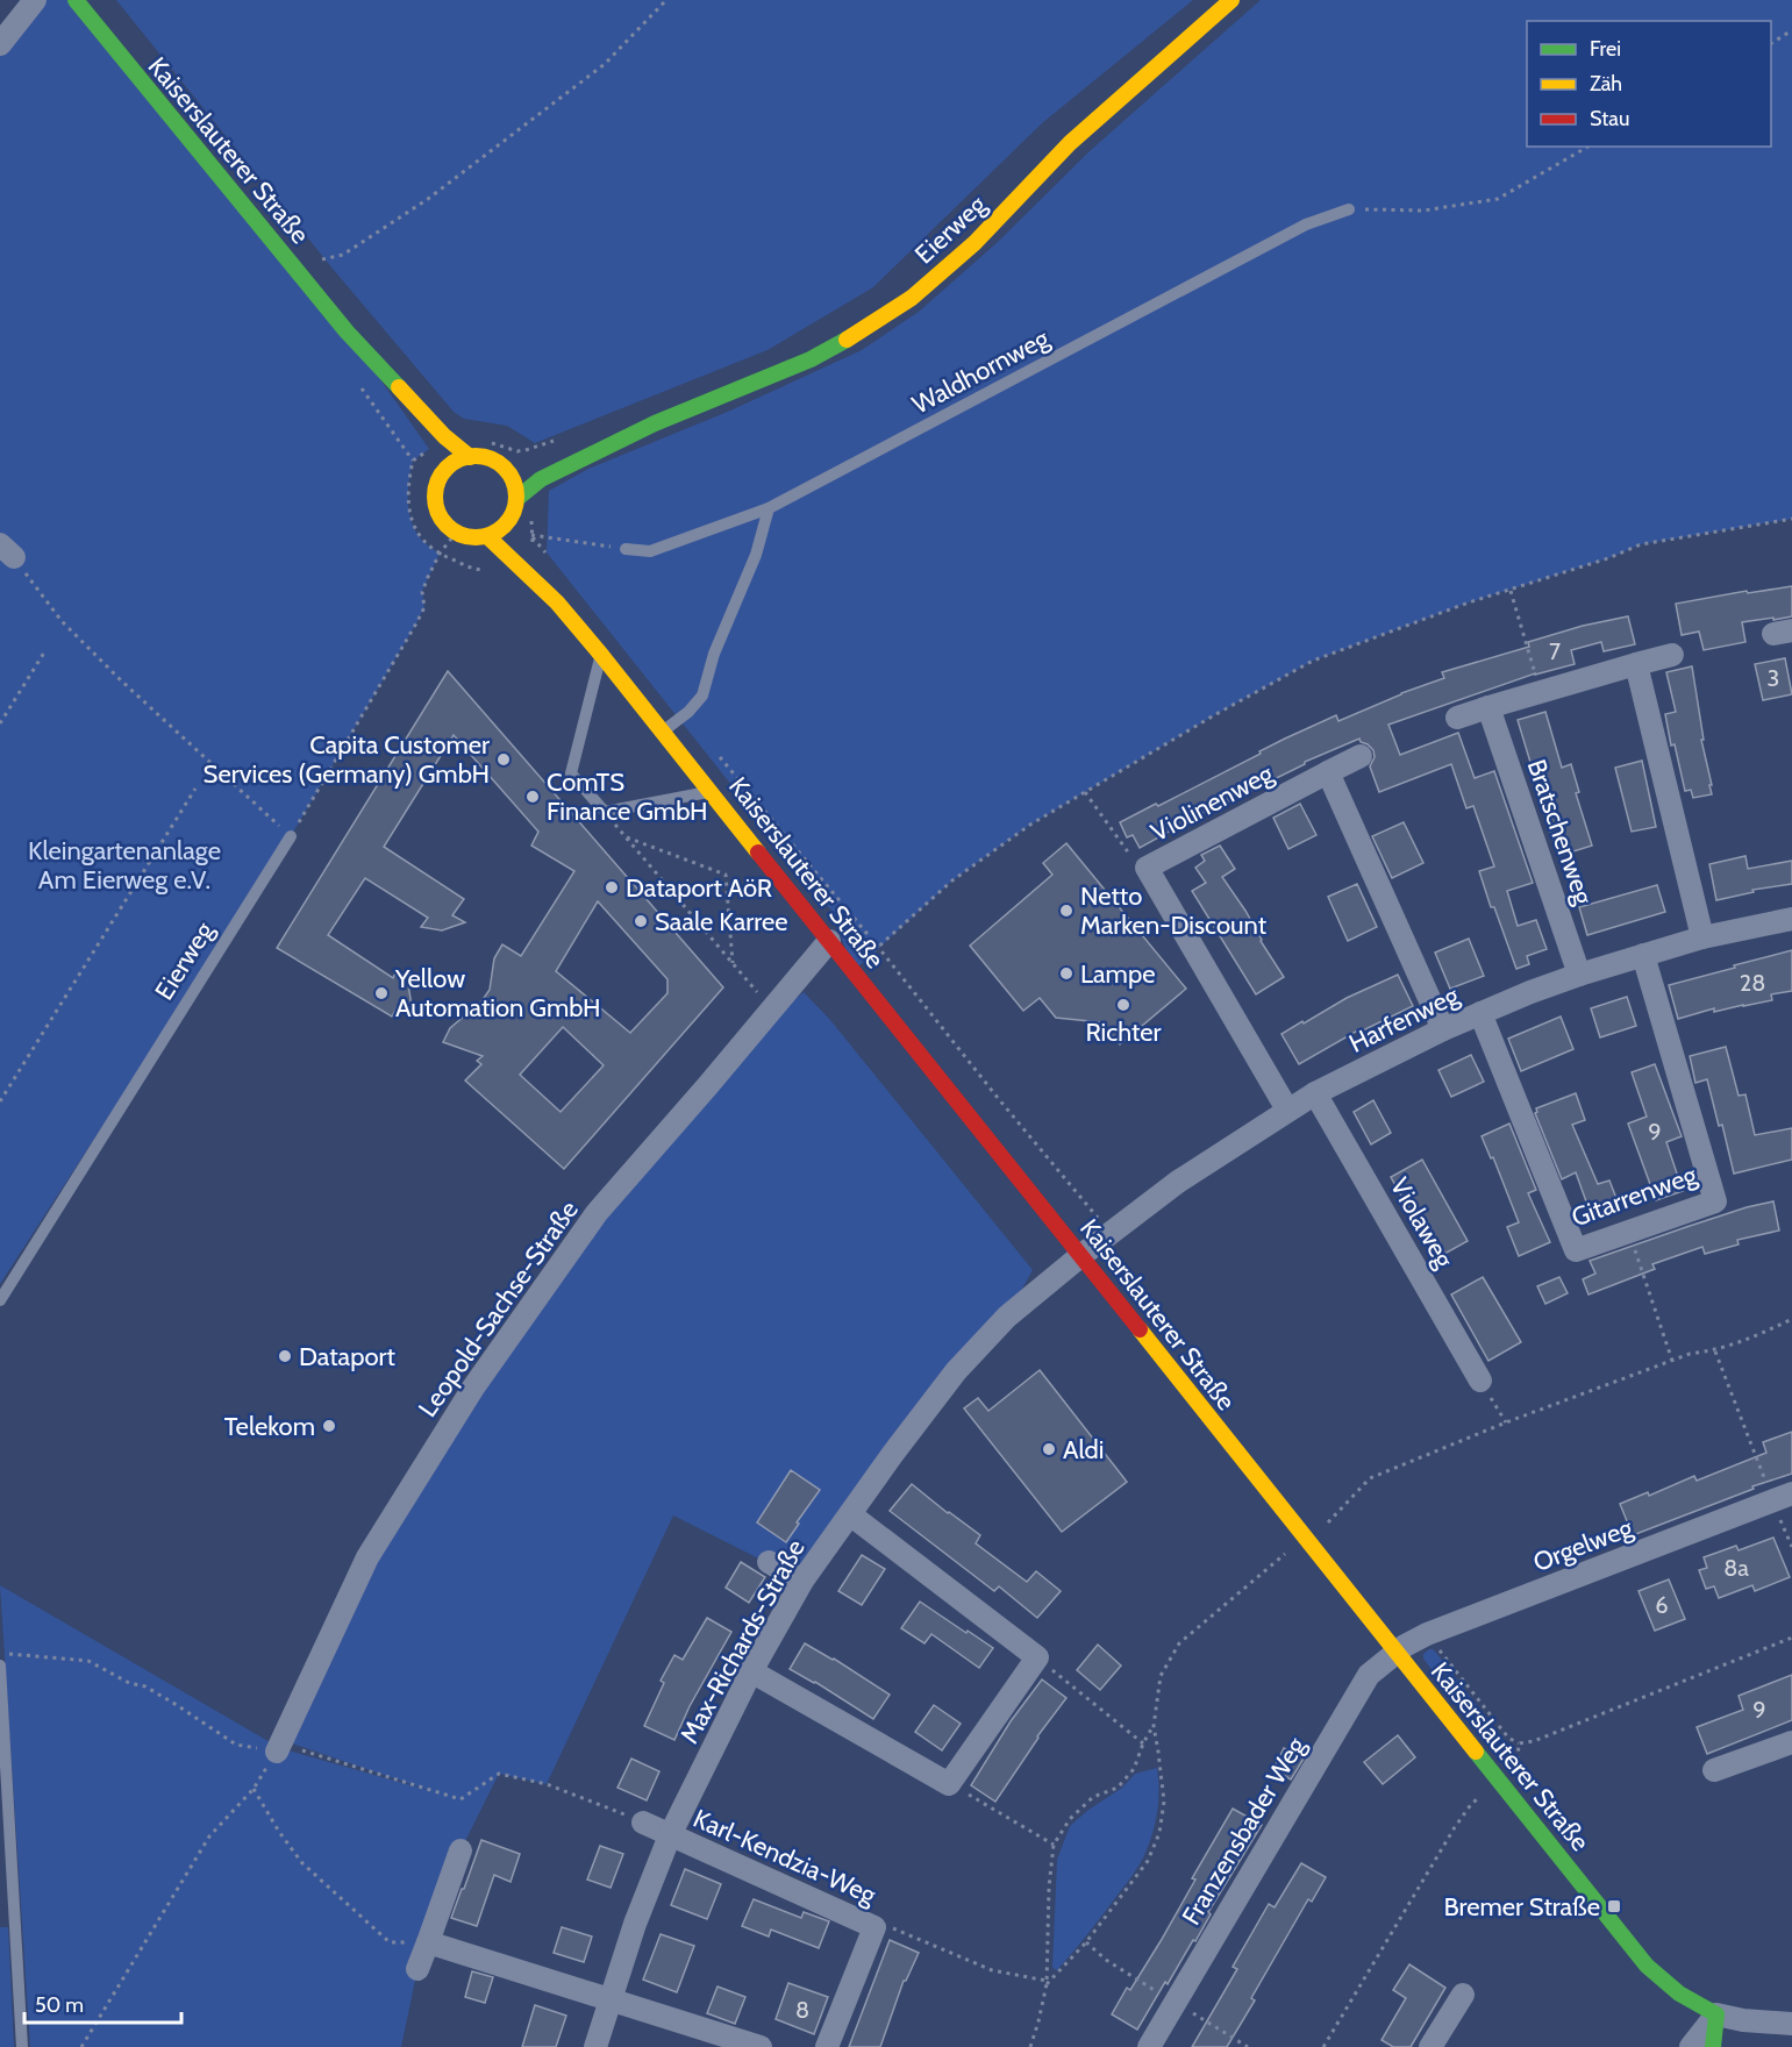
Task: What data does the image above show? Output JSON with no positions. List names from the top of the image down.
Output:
{
  "streets": {
    "street": [
      "Kaiserslauterer Straße",
      "Eierweg",
      "Violinenweg",
      "Bratschenweg",
      "Harfenweg",
      "Gitarrenweg",
      "Violaweg",
      "Leopold-Sachse-Straße",
      "Orgelweg",
      "Max-Richards-Straße",
      "Franzensbader Weg",
      "Karl-Kendzia-Weg"
    ],
    "lane": ["Waldhornweg"]
  },
  "crossings": [
    ["Kaiserslauterer Straße", "Eierweg"],
    ["Kaiserslauterer Straße", "Harfenweg"],
    ["Kaiserslauterer Straße", "Leopold-Sachse-Straße"],
    ["Kaiserslauterer Straße", "Orgelweg"],
    ["Kaiserslauterer Straße", "Max-Richards-Straße"],
    ["Kaiserslauterer Straße", "Franzensbader Weg"],
    ["Violinenweg", "Harfenweg"],
    ["Bratschenweg", "Harfenweg"],
    ["Harfenweg", "Gitarrenweg"],
    ["Harfenweg", "Violaweg"],
    ["Harfenweg", "Max-Richards-Straße"],
    ["Orgelweg", "Franzensbader Weg"],
    ["Max-Richards-Straße", "Karl-Kendzia-Weg"]
  ],
  "parks": ["Kleingartenanlage Am Eierweg e.V."],
  "places": {
    "other": [
      "Capita Customer Services (Germany) GmbH",
      "ComTS Finance GmbH",
      "Dataport AöR",
      "Netto Marken-Discount",
      "Saale Karree",
      "Lampe",
      "Yellow Automation GmbH",
      "Richter",
      "Dataport",
      "Telekom",
      "Aldi"
    ],
    "transit": ["Bremer Straße"]
  },
  "house_numbers": [
    "7",
    "3",
    "28",
    "9",
    "8a",
    "6",
    "9",
    "8"
  ],
  "legend": ["Frei", "Zäh", "Stau"],
  "scale_bar": "50 m"
}
